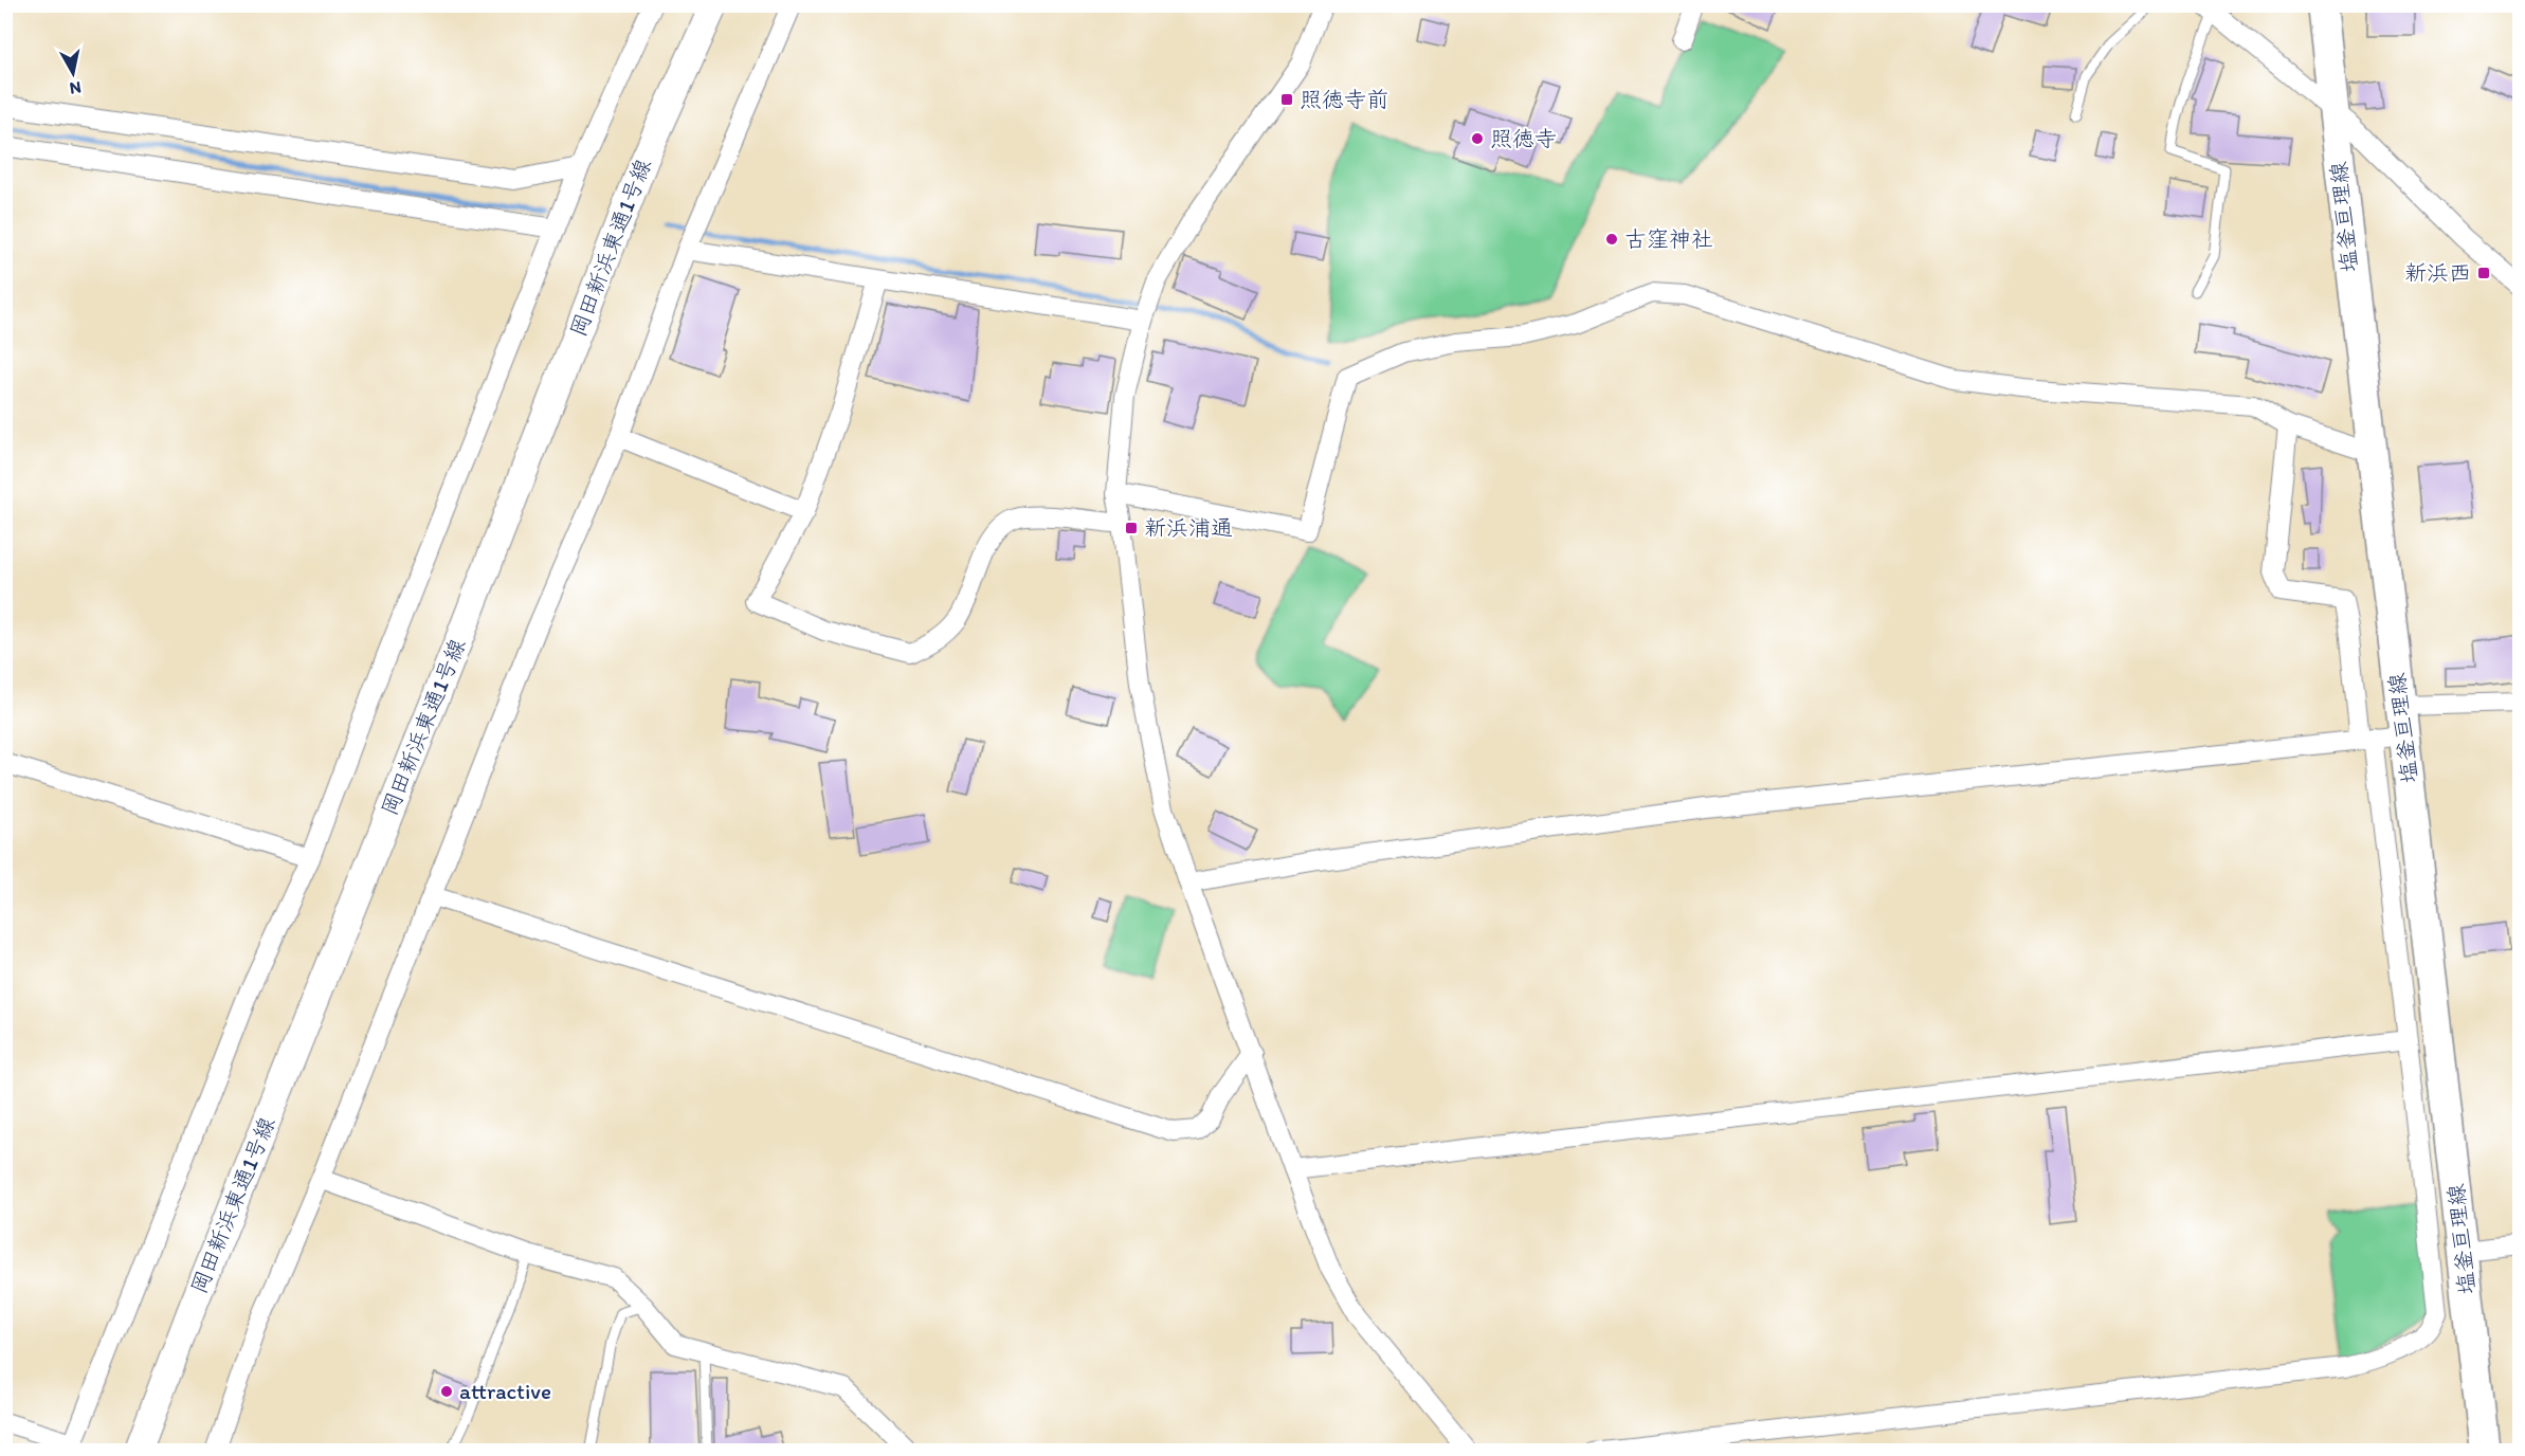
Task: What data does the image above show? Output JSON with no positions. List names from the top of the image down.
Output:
{
  "streets": {
    "main road": ["塩釜亘理線"],
    "street": ["岡田新浜東通1号線"]
  },
  "places": {
    "transit": ["照徳寺前", "新浜西", "新浜浦通"],
    "other": ["照徳寺", "古窪神社", "attractive"]
  },
  "north": "bottom"
}
